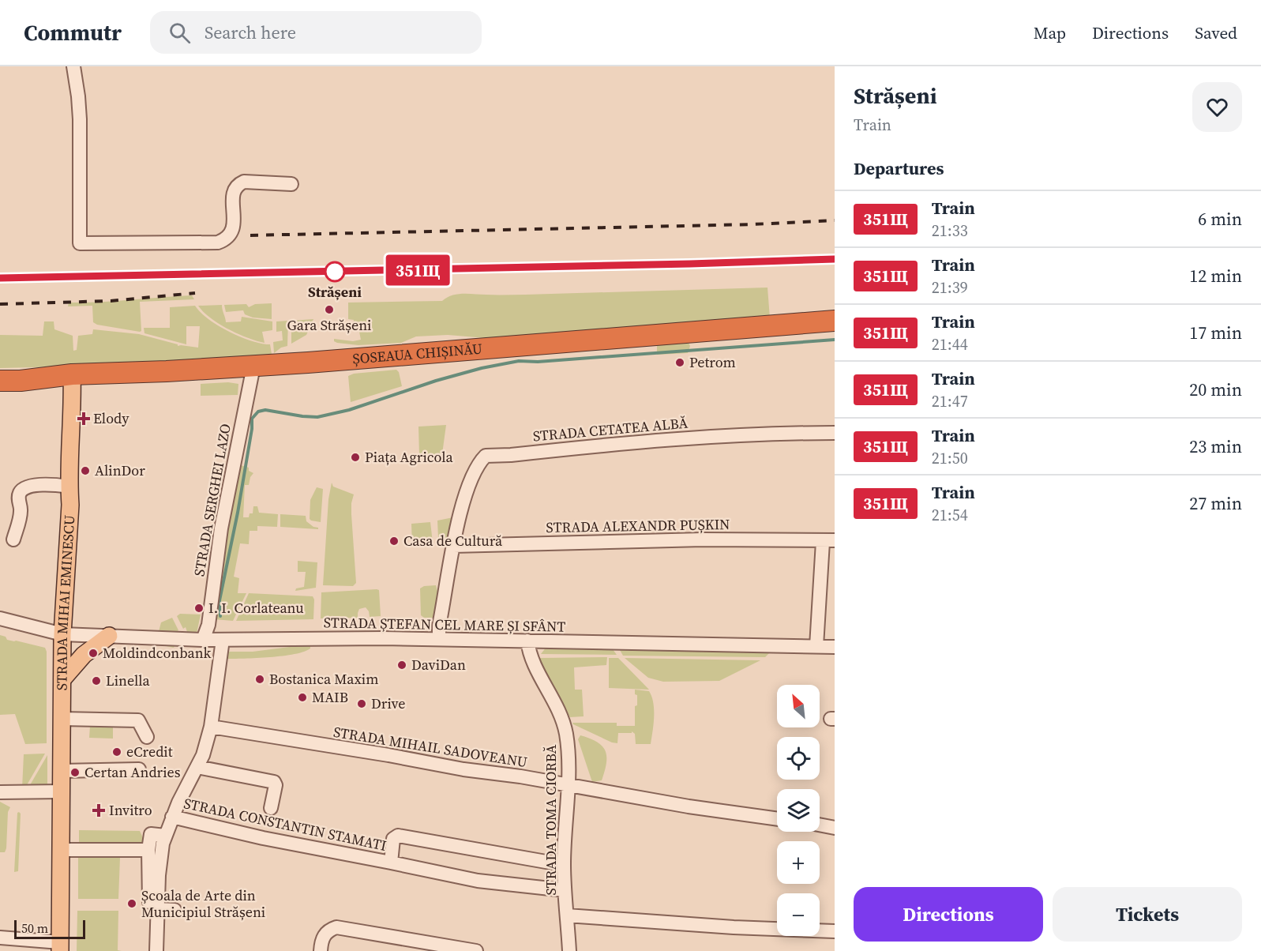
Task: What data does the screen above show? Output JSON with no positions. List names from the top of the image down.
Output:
{
  "streets": {
    "highway": ["ȘOSEAUA CHIȘINĂU"],
    "main road": ["STRADA MIHAI EMINESCU"],
    "street": [
      "STRADA CETATEA ALBĂ",
      "STRADA SERGHEI LAZO",
      "STRADA ALEXANDR PUȘKIN",
      "STRADA ȘTEFAN CEL MARE ȘI SFÂNT",
      "STRADA MIHAIL SADOVEANU",
      "STRADA TOMA CIORBĂ",
      "STRADA CONSTANTIN STAMATI"
    ]
  },
  "crossings": [
    ["ȘOSEAUA CHIȘINĂU", "STRADA SERGHEI LAZO"],
    ["ȘOSEAUA CHIȘINĂU", "STRADA MIHAI EMINESCU"],
    ["STRADA CETATEA ALBĂ", "STRADA ALEXANDR PUȘKIN"],
    ["STRADA SERGHEI LAZO", "STRADA ȘTEFAN CEL MARE ȘI SFÂNT"],
    ["STRADA MIHAI EMINESCU", "STRADA ȘTEFAN CEL MARE ȘI SFÂNT"],
    ["STRADA ȘTEFAN CEL MARE ȘI SFÂNT", "STRADA TOMA CIORBĂ"],
    ["STRADA MIHAIL SADOVEANU", "STRADA TOMA CIORBĂ"],
    ["STRADA TOMA CIORBĂ", "STRADA CONSTANTIN STAMATI"]
  ],
  "places": {
    "other": [
      "Strășeni",
      "Gara Strășeni",
      "Petrom",
      "Piața Agricola",
      "AlinDor",
      "Casa de Cultură",
      "I. I. Corlateanu",
      "Moldindconbank",
      "DaviDan",
      "Bostanica Maxim",
      "Linella",
      "MAIB",
      "Drive",
      "eCredit",
      "Certan Andries",
      "Școala de Arte din Municipiul Strășeni"
    ],
    "health": ["Elody", "Invitro"]
  },
  "scale_bar": "50 m",
  "north": "top left",
  "page": {
    "header": "Commutr",
    "search": "Search here",
    "nav": ["Map", "Directions", "Saved"],
    "on_map": "351Щ",
    "heading": [
      ["Strășeni", "Train"],
      "Departures"
    ],
    "list": [
      {
        "mark": "351Щ",
        "name": "Train",
        "note": "21:33",
        "value": "6 min"
      },
      {
        "mark": "351Щ",
        "name": "Train",
        "note": "21:39",
        "value": "12 min"
      },
      {
        "mark": "351Щ",
        "name": "Train",
        "note": "21:44",
        "value": "17 min"
      },
      {
        "mark": "351Щ",
        "name": "Train",
        "note": "21:47",
        "value": "20 min"
      },
      {
        "mark": "351Щ",
        "name": "Train",
        "note": "21:50",
        "value": "23 min"
      },
      {
        "mark": "351Щ",
        "name": "Train",
        "note": "21:54",
        "value": "27 min"
      }
    ],
    "map_buttons": ["+", "−"],
    "buttons": ["Directions", "Tickets"],
    "scale": "50 m"
  }
}
